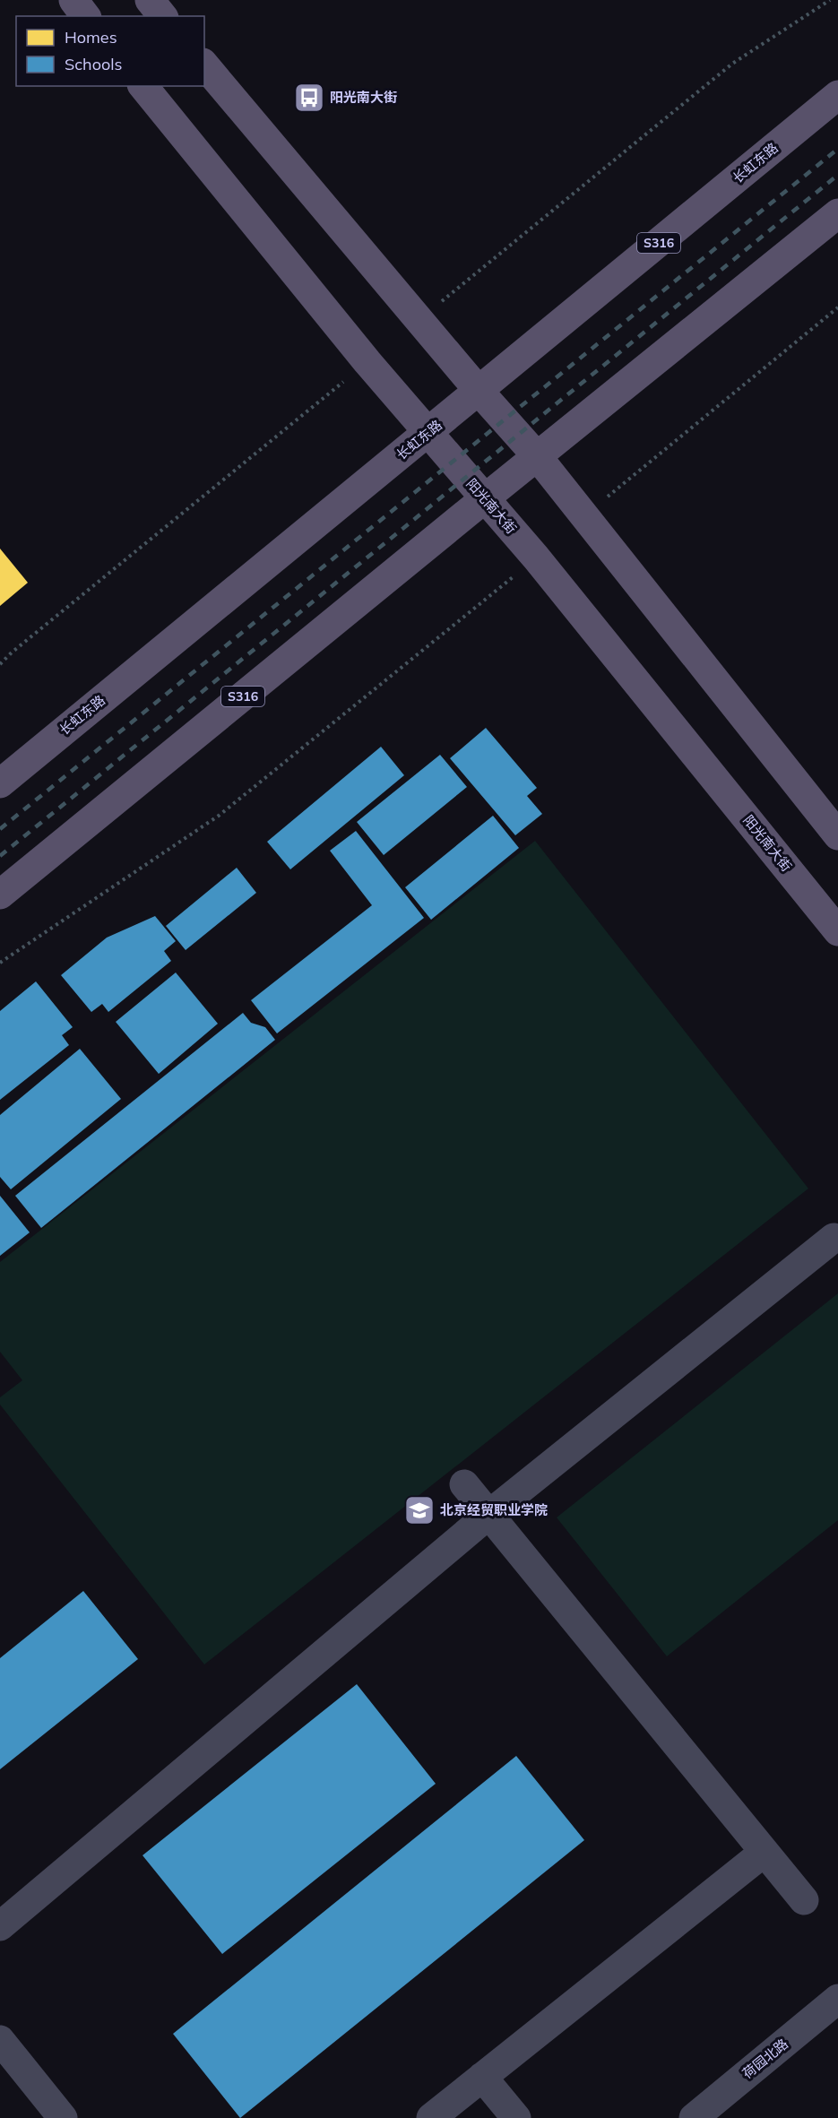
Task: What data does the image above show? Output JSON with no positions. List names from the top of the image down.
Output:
{
  "streets": {
    "main road": ["长虹东路", "S316", "阳光南大街"],
    "street": ["荷园北路"]
  },
  "crossings": [
    ["长虹东路", "阳光南大街"],
    ["S316", "阳光南大街"]
  ],
  "places": {
    "bus stop": ["阳光南大街"],
    "school or university": ["北京经贸职业学院"]
  },
  "legend": ["Homes", "Schools"]
}
